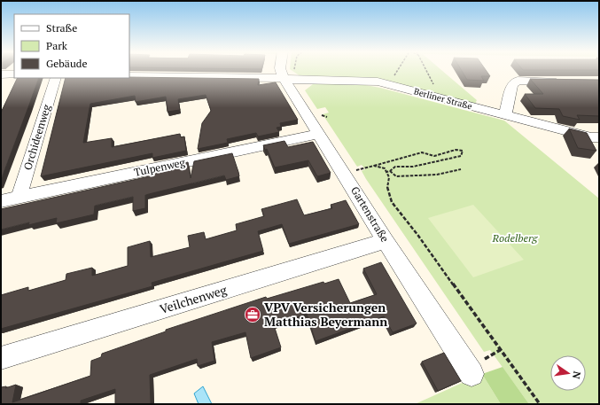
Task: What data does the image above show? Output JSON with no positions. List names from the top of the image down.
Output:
{
  "streets": {
    "street": [
      "Berliner Straße",
      "Orchideenweg",
      "Tulpenweg",
      "Gartenstraße",
      "Veilchenweg"
    ]
  },
  "crossings": [
    ["Berliner Straße", "Gartenstraße"],
    ["Orchideenweg", "Tulpenweg"],
    ["Tulpenweg", "Gartenstraße"],
    ["Gartenstraße", "Veilchenweg"]
  ],
  "parks": ["Rodelberg"],
  "places": {
    "office": ["VPV Versicherungen Matthias Beyermann"]
  },
  "legend": ["Straße", "Park", "Gebäude"],
  "north": "right"
}
